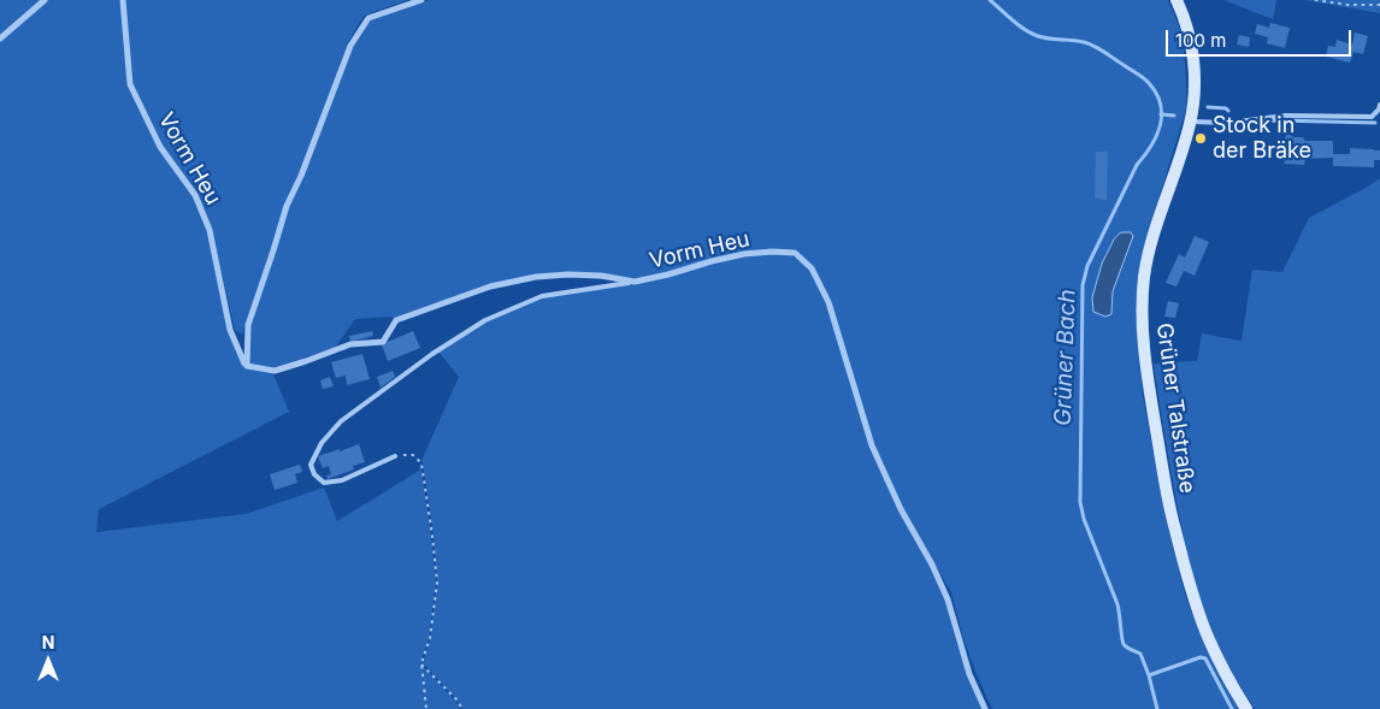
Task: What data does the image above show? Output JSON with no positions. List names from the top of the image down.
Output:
{
  "streets": {
    "main road": ["Grüner Talstraße"],
    "street": ["Vorm Heu"]
  },
  "water": ["Grüner Bach"],
  "places": ["Stock in der Bräke"],
  "scale_bar": "100 m",
  "north": "top"
}
